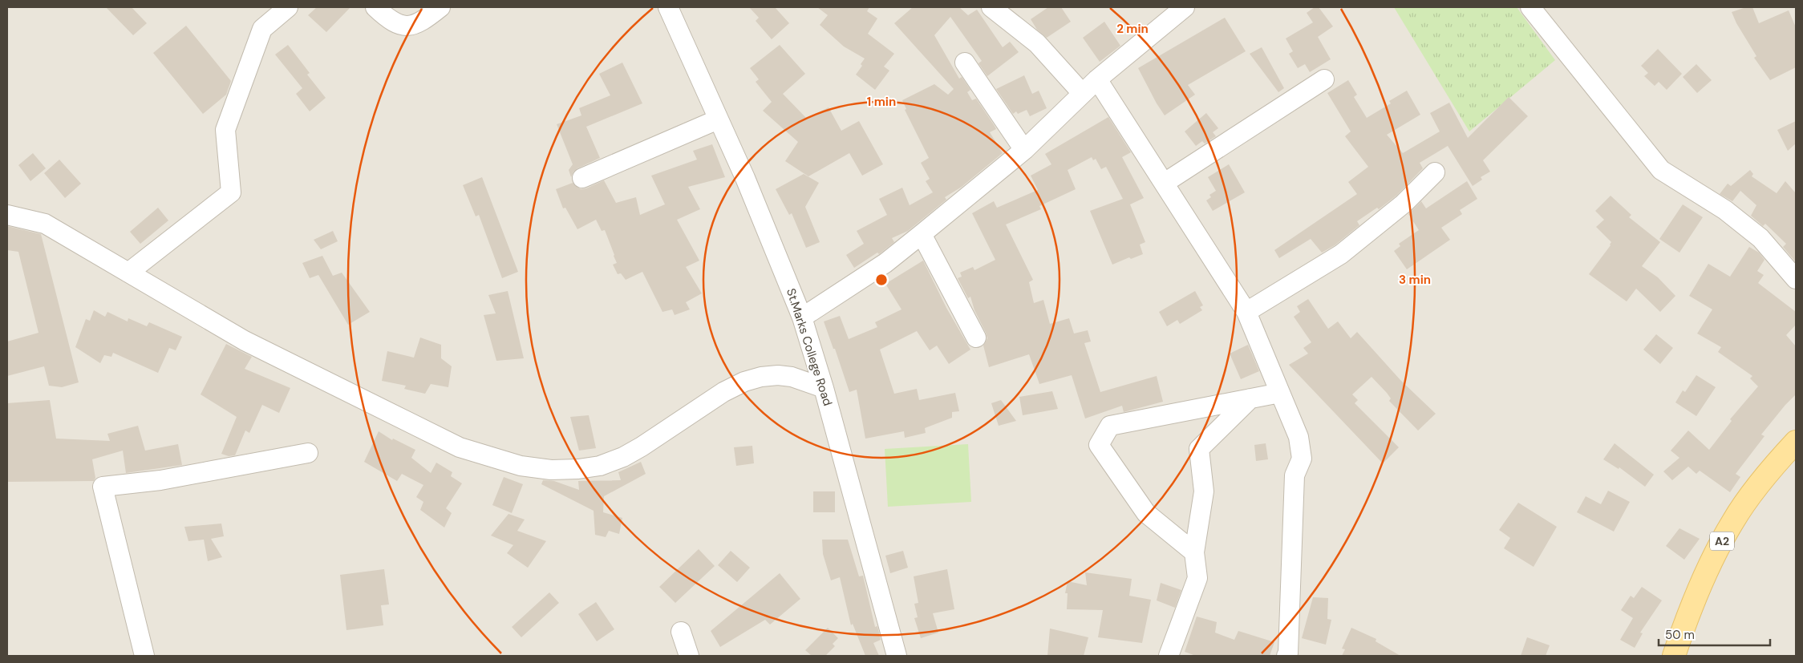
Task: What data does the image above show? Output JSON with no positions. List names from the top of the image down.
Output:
{
  "streets": {
    "main road": ["A2"],
    "street": ["St.Marks College Road"]
  },
  "scale_bar": "50 m",
  "rings": ["2 min", "1 min", "3 min"]
}
